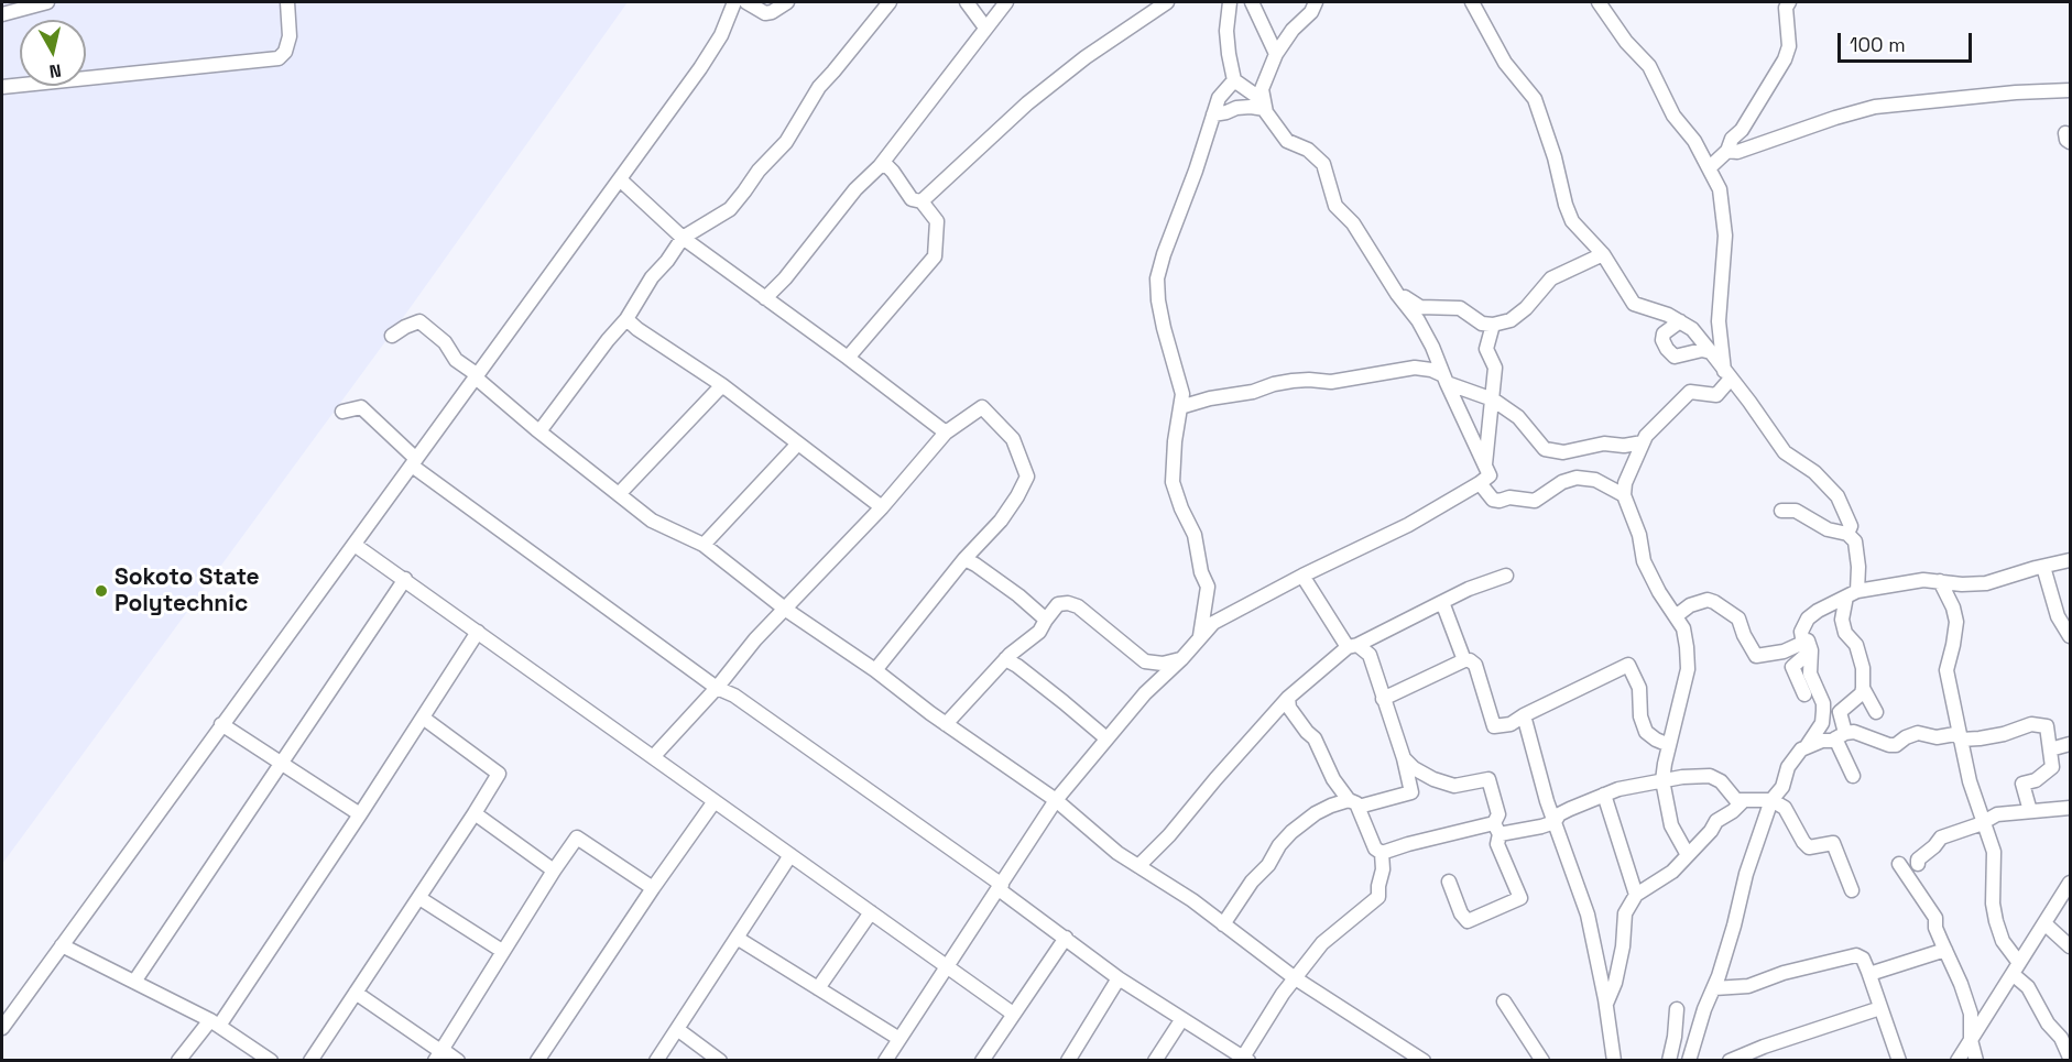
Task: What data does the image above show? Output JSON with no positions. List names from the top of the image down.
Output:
{
  "places": ["Sokoto State Polytechnic"],
  "scale_bar": "100 m",
  "north": "bottom"
}
